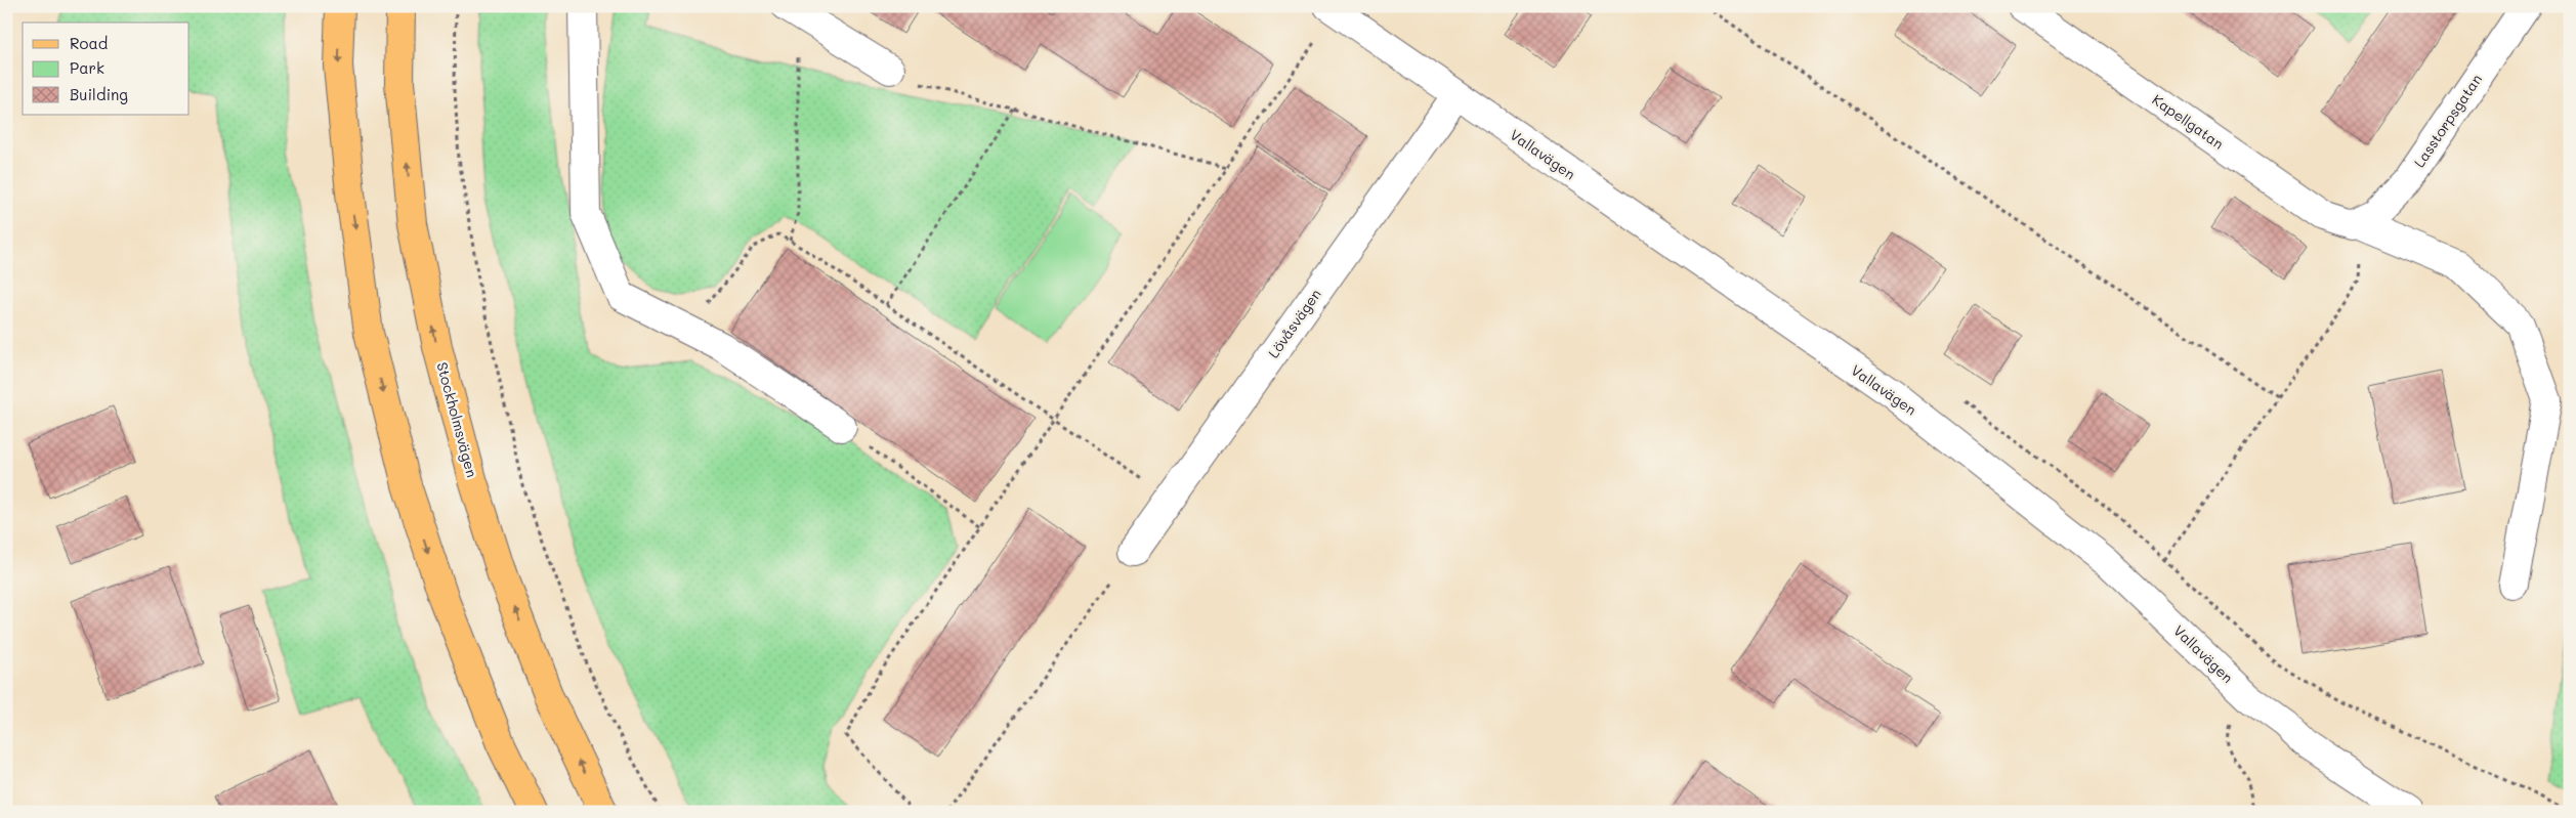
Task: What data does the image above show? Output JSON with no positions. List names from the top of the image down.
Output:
{
  "streets": {
    "main road": ["Stockholmsvägen"],
    "street": [
      "Lasstorpsgatan",
      "Kapellgatan",
      "Vallavägen",
      "Lövåsvägen"
    ]
  },
  "crossings": [
    ["Lasstorpsgatan", "Kapellgatan"],
    ["Vallavägen", "Lövåsvägen"]
  ],
  "legend": ["Road", "Park", "Building"]
}
